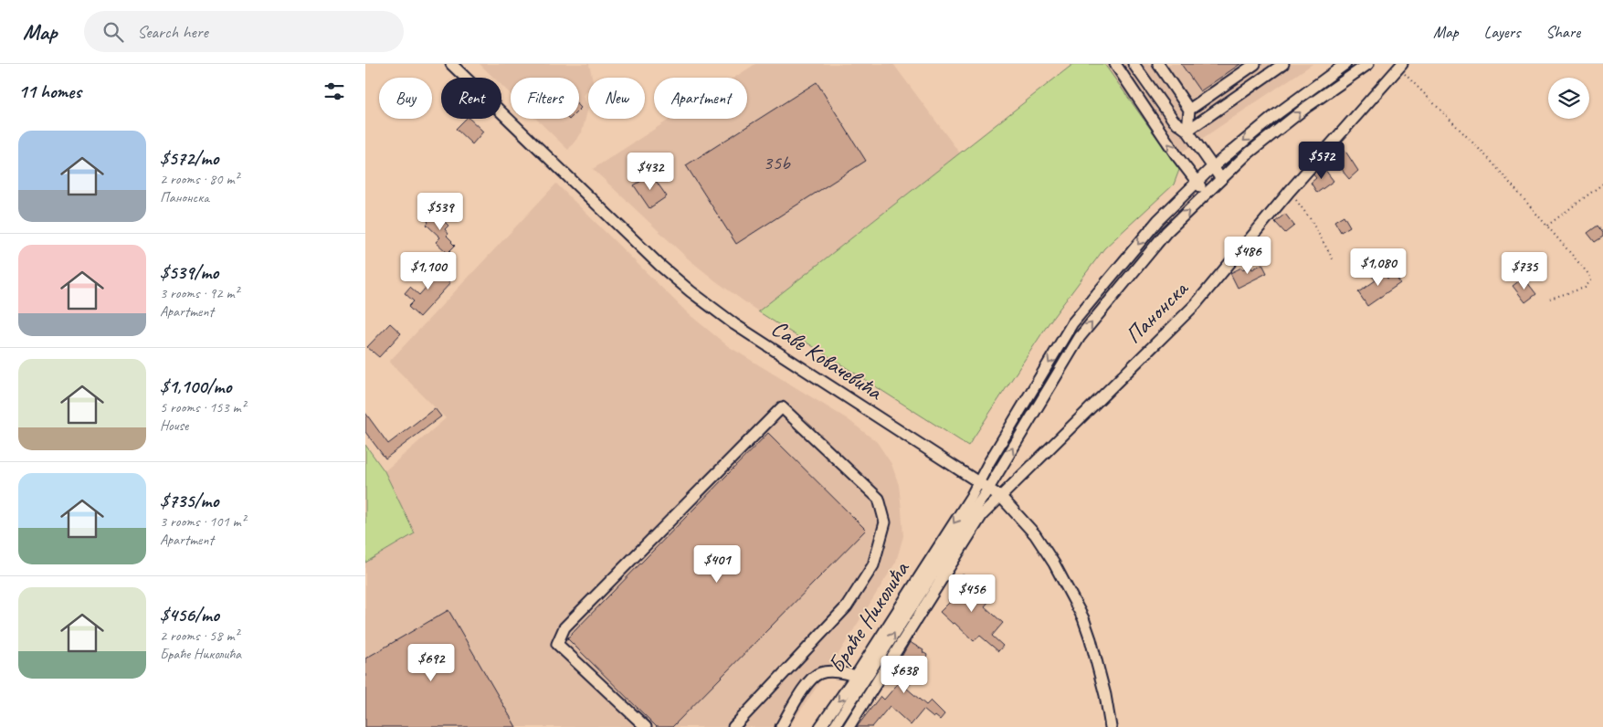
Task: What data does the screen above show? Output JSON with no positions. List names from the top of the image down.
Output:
{
  "streets": {
    "street": ["Панонска", "Саве Ковачевића", "Браће Николића"]
  },
  "crossings": [
    ["Панонска", "Саве Ковачевића"],
    ["Саве Ковачевића", "Браће Николића"]
  ],
  "house_numbers": ["35b"],
  "page": {
    "header": "Map",
    "search": "Search here",
    "nav": ["Map", "Layers", "Share"],
    "heading": "11 homes",
    "chip": [
      "Buy",
      "Rent",
      "Filters",
      "New",
      "Apartment"
    ],
    "list": [
      {
        "name": "$572/mo",
        "note": "2 rooms · 80 m² · Панонска"
      },
      {
        "name": "$539/mo",
        "note": "3 rooms · 92 m² · Apartment"
      },
      {
        "name": "$1,100/mo",
        "note": "5 rooms · 153 m² · House"
      },
      {
        "name": "$735/mo",
        "note": "3 rooms · 101 m² · Apartment"
      },
      {
        "name": "$456/mo",
        "note": "2 rooms · 58 m² · Браће Николића"
      }
    ],
    "price": [
      "$572",
      "$432",
      "$539",
      "$486",
      "$1,080",
      "$1,100",
      "$735",
      "$401",
      "$456",
      "$692",
      "$638"
    ]
  }
}
